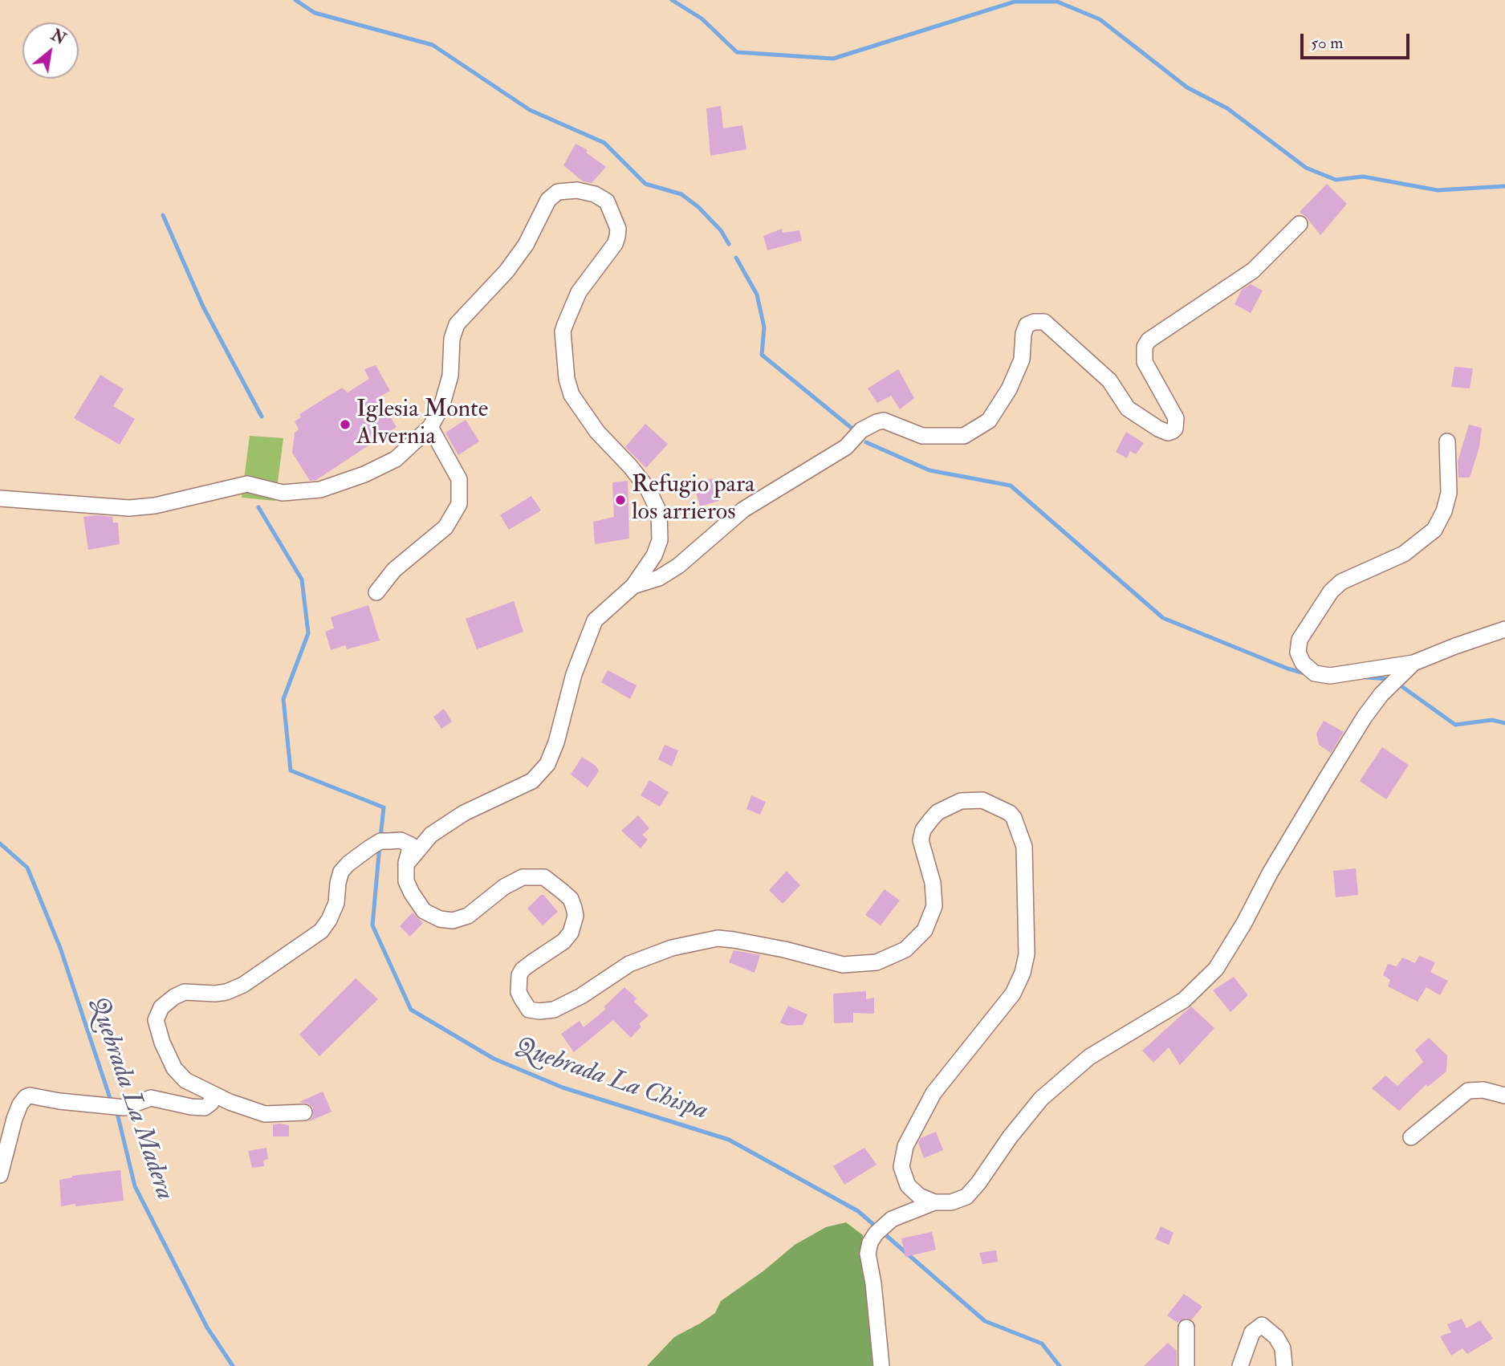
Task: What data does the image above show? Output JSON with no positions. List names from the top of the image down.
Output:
{
  "water": ["Quebrada La Chispa", "Quebrada La Madera"],
  "places": ["Iglesia Monte Alvernia", "Refugio para los arrieros"],
  "scale_bar": "50 m",
  "north": "top right"
}
